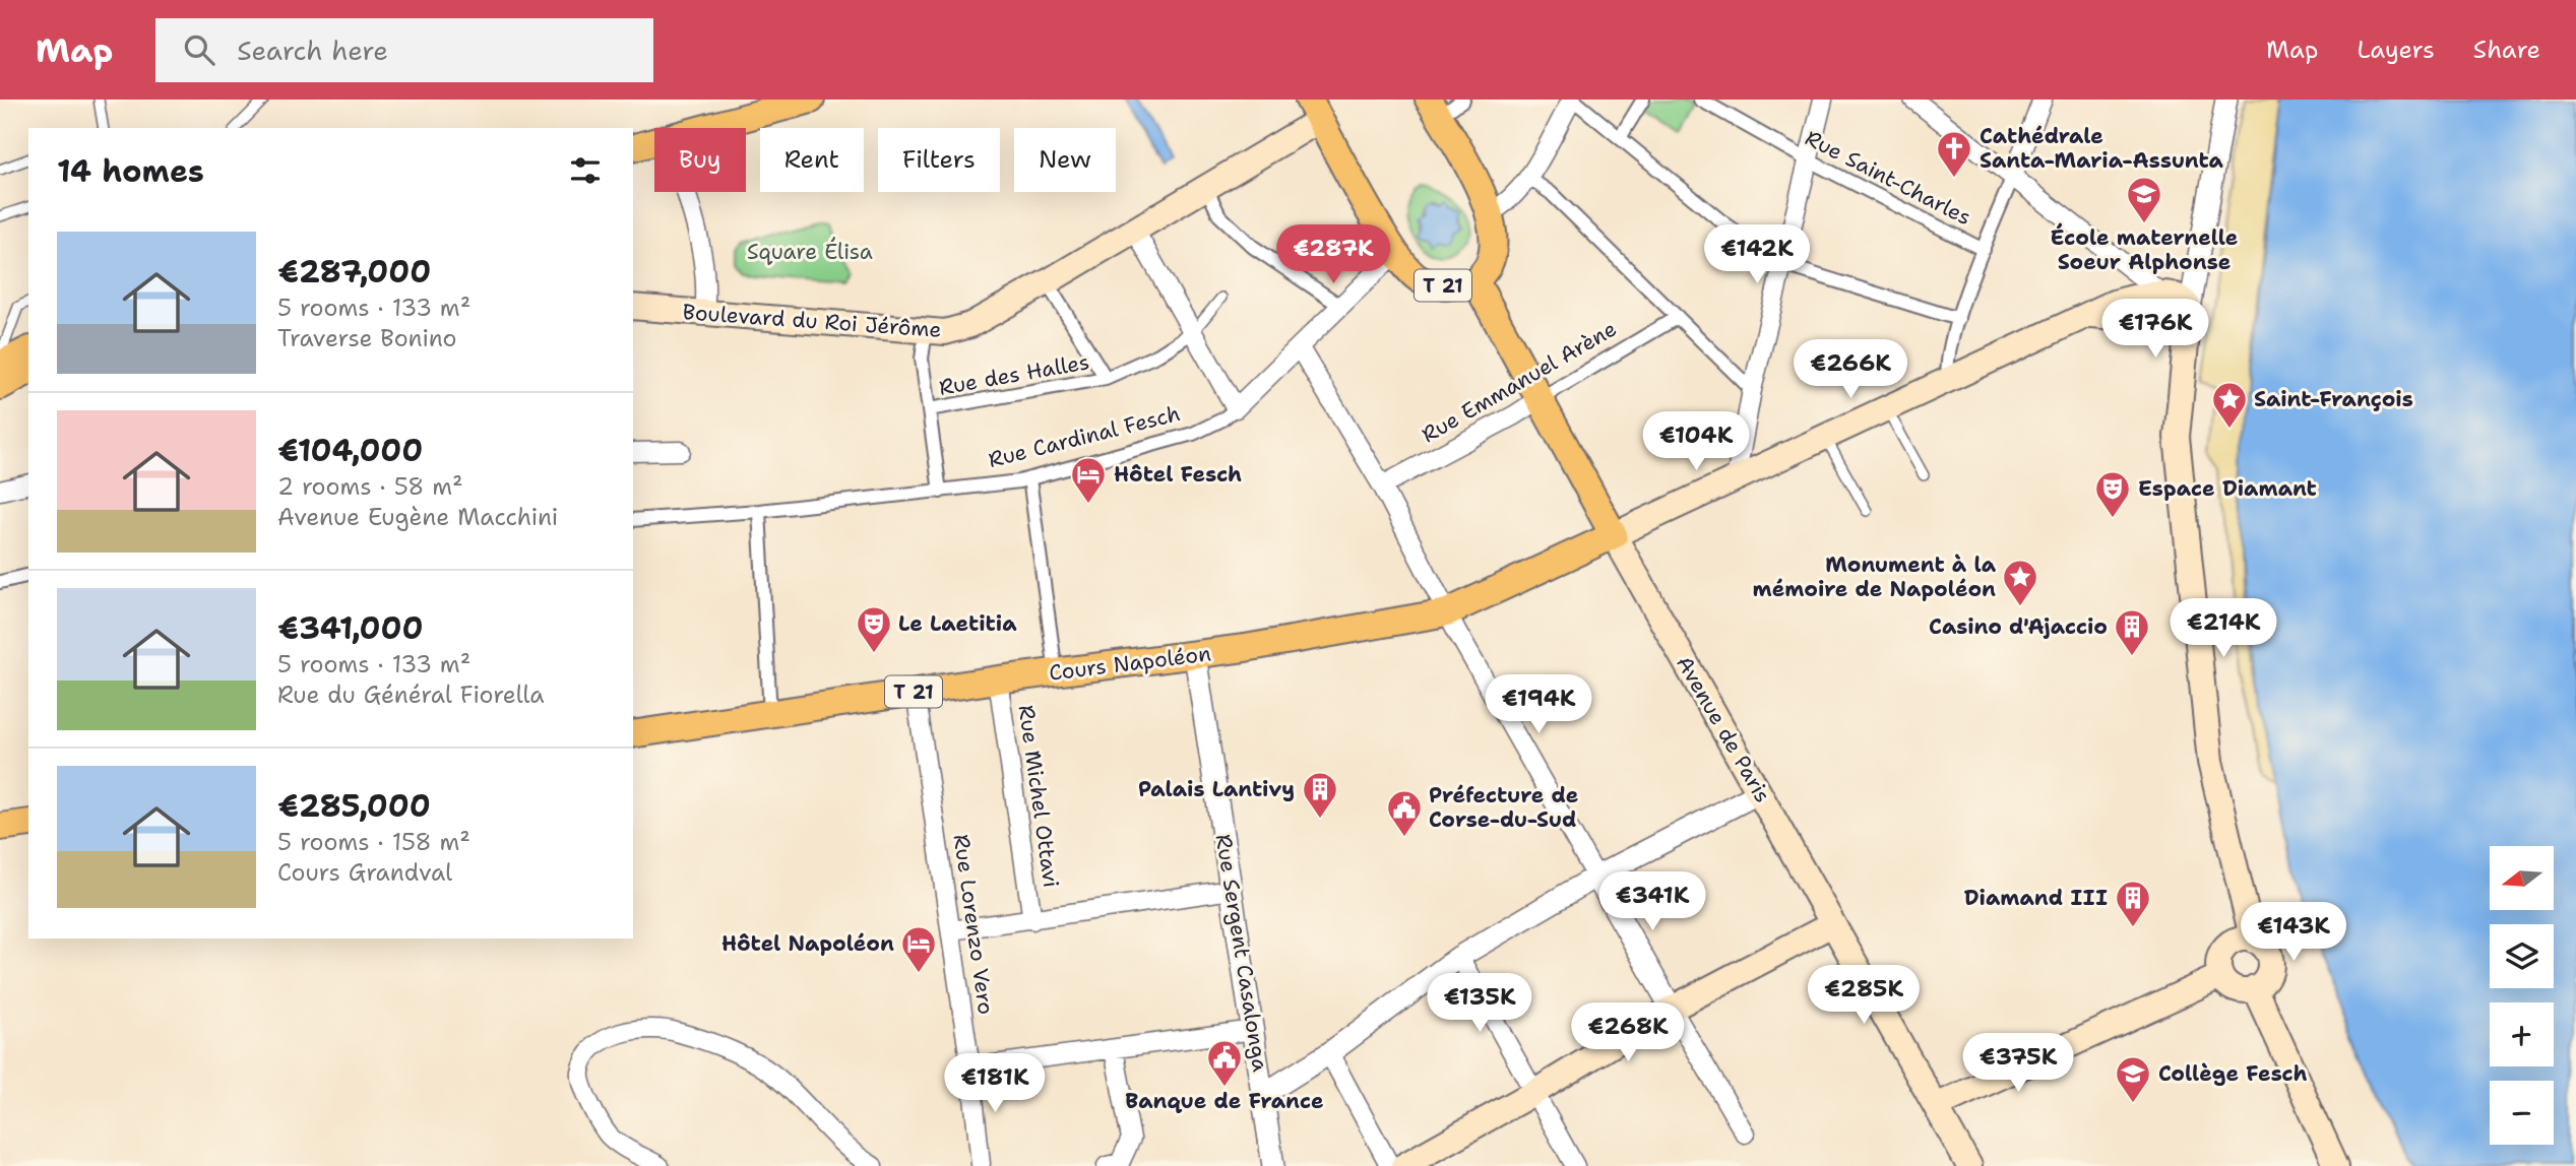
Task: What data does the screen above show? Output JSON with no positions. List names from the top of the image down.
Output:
{
  "streets": {
    "main road": [
      "T 21",
      "Boulevard du Roi Jérôme",
      "Cours Napoléon",
      "Avenue de Paris"
    ],
    "street": [
      "Rue Saint-Charles",
      "Rue des Halles",
      "Rue Emmanuel Arène",
      "Rue Cardinal Fesch",
      "Rue Michel Ottavi",
      "Rue Lorenzo Vero",
      "Rue Sergent Casalonga"
    ]
  },
  "crossings": [
    ["T 21", "Boulevard du Roi Jérôme"],
    ["T 21", "Rue Emmanuel Arène"],
    ["T 21", "Rue Cardinal Fesch"],
    ["T 21", "Cours Napoléon"],
    ["T 21", "Avenue de Paris"],
    ["Boulevard du Roi Jérôme", "Rue des Halles"],
    ["Cours Napoléon", "Avenue de Paris"],
    ["Cours Napoléon", "Rue Michel Ottavi"],
    ["Cours Napoléon", "Rue Lorenzo Vero"],
    ["Cours Napoléon", "Rue Sergent Casalonga"]
  ],
  "parks": ["Square Élisa"],
  "places": {
    "church": ["Cathédrale Santa-Maria-Assunta"],
    "school or university": ["École maternelle Soeur Alphonse", "Collège Fesch"],
    "place": ["Saint-François", "Monument à la mémoire de Napoléon"],
    "hotel": ["Hôtel Fesch", "Hôtel Napoléon"],
    "theatre": ["Espace Diamant", "Le Laetitia"],
    "building": ["Casino d'Ajaccio", "Palais Lantivy", "Diamand III"],
    "public building": ["Préfecture de Corse-du-Sud", "Banque de France"]
  },
  "north": "left",
  "page": {
    "header": "Map",
    "search": "Search here",
    "nav": ["Map", "Layers", "Share"],
    "chip": [
      "Buy",
      "Rent",
      "Filters",
      "New"
    ],
    "heading": "14 homes",
    "list": [
      {
        "name": "€287,000",
        "note": "5 rooms · 133 m² · Traverse Bonino"
      },
      {
        "name": "€104,000",
        "note": "2 rooms · 58 m² · Avenue Eugène Macchini"
      },
      {
        "name": "€341,000",
        "note": "5 rooms · 133 m² · Rue du Général Fiorella"
      },
      {
        "name": "€285,000",
        "note": "5 rooms · 158 m² · Cours Grandval"
      }
    ],
    "price": [
      "€287K",
      "€142K",
      "€176K",
      "€266K",
      "€104K",
      "€214K",
      "€194K",
      "€341K",
      "€143K",
      "€285K",
      "€135K",
      "€268K",
      "€375K",
      "€181K"
    ],
    "map_buttons": ["+", "−"]
  }
}
